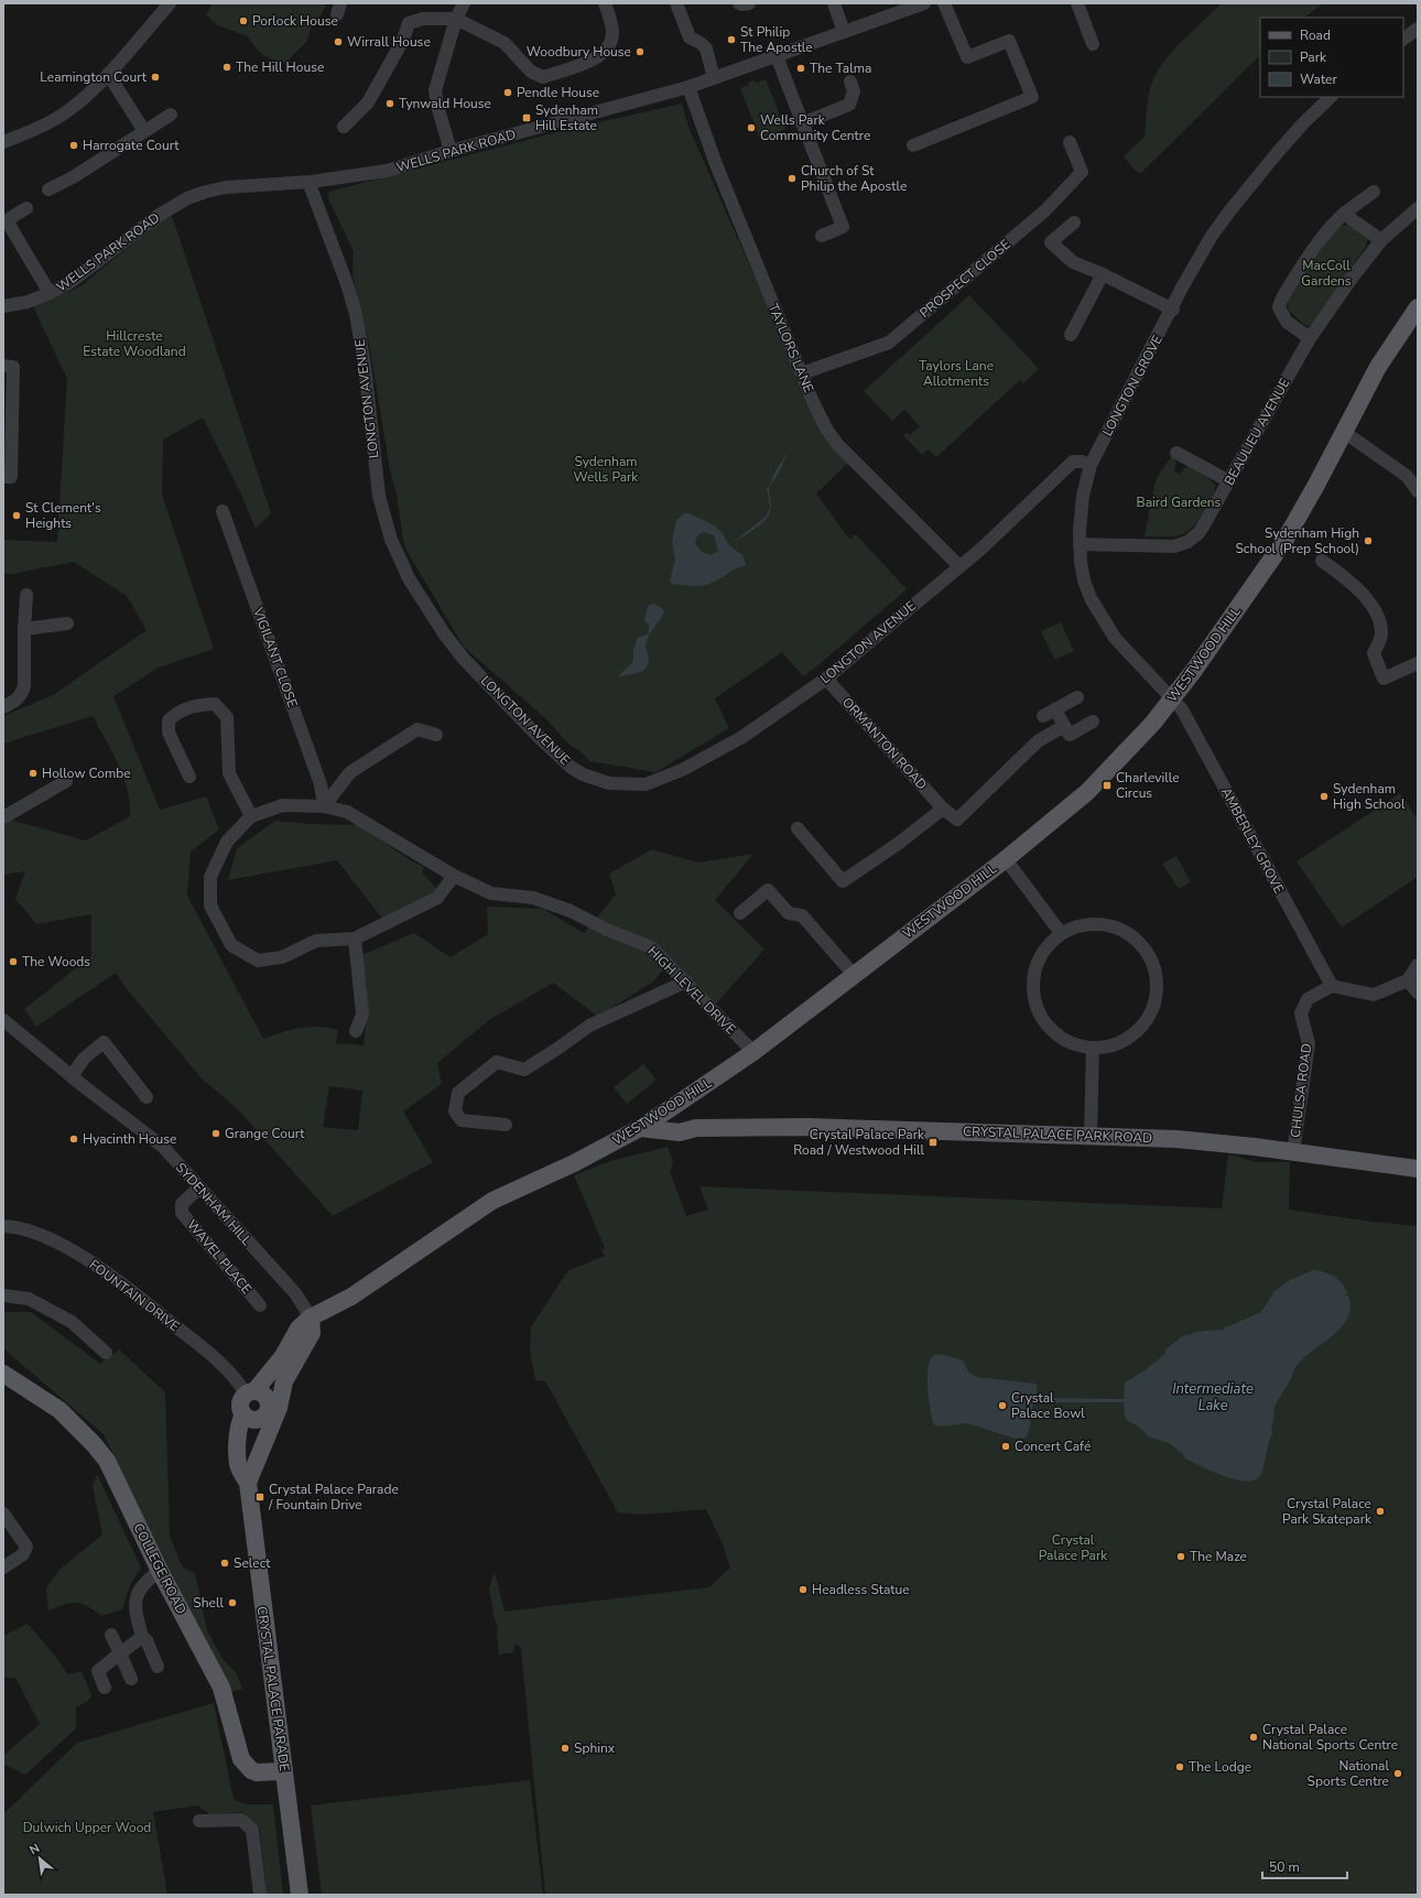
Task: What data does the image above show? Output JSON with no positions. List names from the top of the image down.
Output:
{
  "streets": {
    "main road": [
      "WESTWOOD HILL",
      "CRYSTAL PALACE PARK ROAD",
      "COLLEGE ROAD",
      "CRYSTAL PALACE PARADE"
    ],
    "street": [
      "WELLS PARK ROAD",
      "PROSPECT CLOSE",
      "TAYLORS LANE",
      "LONGTON GROVE",
      "LONGTON AVENUE",
      "BEAULIEU AVENUE",
      "VIGILANT CLOSE",
      "ORMANTON ROAD",
      "AMBERLEY GROVE",
      "HIGH LEVEL DRIVE",
      "CHULSA ROAD",
      "SYDENHAM HILL",
      "WAVEL PLACE",
      "FOUNTAIN DRIVE"
    ]
  },
  "crossings": [
    ["WELLS PARK ROAD", "TAYLORS LANE"],
    ["WELLS PARK ROAD", "LONGTON AVENUE"],
    ["PROSPECT CLOSE", "TAYLORS LANE"],
    ["TAYLORS LANE", "LONGTON AVENUE"],
    ["LONGTON GROVE", "LONGTON AVENUE"],
    ["LONGTON GROVE", "BEAULIEU AVENUE"],
    ["LONGTON GROVE", "WESTWOOD HILL"],
    ["LONGTON GROVE", "AMBERLEY GROVE"],
    ["LONGTON AVENUE", "ORMANTON ROAD"],
    ["WESTWOOD HILL", "AMBERLEY GROVE"],
    ["WESTWOOD HILL", "HIGH LEVEL DRIVE"],
    ["WESTWOOD HILL", "CRYSTAL PALACE PARK ROAD"],
    ["WESTWOOD HILL", "SYDENHAM HILL"],
    ["WESTWOOD HILL", "FOUNTAIN DRIVE"],
    ["WESTWOOD HILL", "CRYSTAL PALACE PARADE"],
    ["VIGILANT CLOSE", "HIGH LEVEL DRIVE"],
    ["AMBERLEY GROVE", "CHULSA ROAD"],
    ["CHULSA ROAD", "CRYSTAL PALACE PARK ROAD"],
    ["SYDENHAM HILL", "WAVEL PLACE"],
    ["FOUNTAIN DRIVE", "CRYSTAL PALACE PARADE"],
    ["COLLEGE ROAD", "CRYSTAL PALACE PARADE"]
  ],
  "water": ["Intermediate Lake"],
  "parks": [
    "MacColl Gardens",
    "Hillcreste Estate Woodland",
    "Taylors Lane Allotments",
    "Sydenham Wells Park",
    "Baird Gardens",
    "Crystal Palace Park",
    "Dulwich Upper Wood"
  ],
  "places": {
    "other": [
      "Porlock House",
      "St Philip The Apostle",
      "Wirrall House",
      "Woodbury House",
      "The Hill House",
      "The Talma",
      "Leamington Court",
      "Pendle House",
      "Tynwald House",
      "Wells Park Community Centre",
      "Harrogate Court",
      "Church of St Philip the Apostle",
      "St Clement's Heights",
      "Sydenham High School (Prep School)",
      "Hollow Combe",
      "Sydenham High School",
      "The Woods",
      "Grange Court",
      "Hyacinth House",
      "Crystal Palace Bowl",
      "Concert Café",
      "Crystal Palace Park Skatepark",
      "The Maze",
      "Select",
      "Headless Statue",
      "Shell",
      "Crystal Palace National Sports Centre",
      "Sphinx",
      "The Lodge",
      "National Sports Centre"
    ],
    "transit": [
      "Sydenham Hill Estate",
      "Charleville Circus",
      "Crystal Palace Park Road / Westwood Hill",
      "Crystal Palace Parade / Fountain Drive"
    ]
  },
  "legend": ["Road", "Park", "Water"],
  "scale_bar": "50 m",
  "north": "top left"
}
